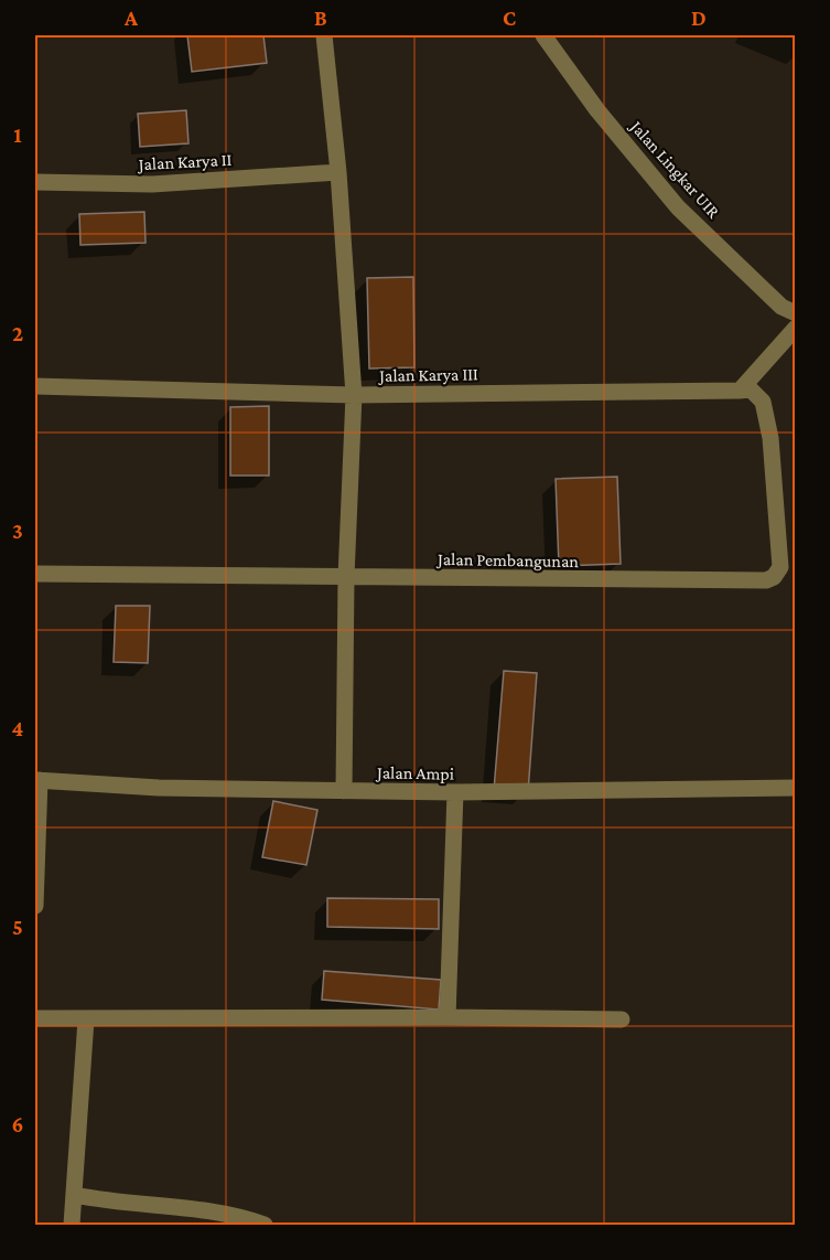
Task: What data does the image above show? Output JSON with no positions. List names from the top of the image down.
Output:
{
  "streets": {
    "street": [
      "Jalan Karya II",
      "Jalan Lingkar UIR",
      "Jalan Karya III",
      "Jalan Pembangunan",
      "Jalan Ampi"
    ]
  },
  "crossings": [
    ["Jalan Karya III", "Jalan Pembangunan"]
  ],
  "grid": {
    "columns": [
      "A",
      "B",
      "C",
      "D"
    ],
    "rows": [
      "1",
      "2",
      "3",
      "4",
      "5",
      "6"
    ]
  }
}
